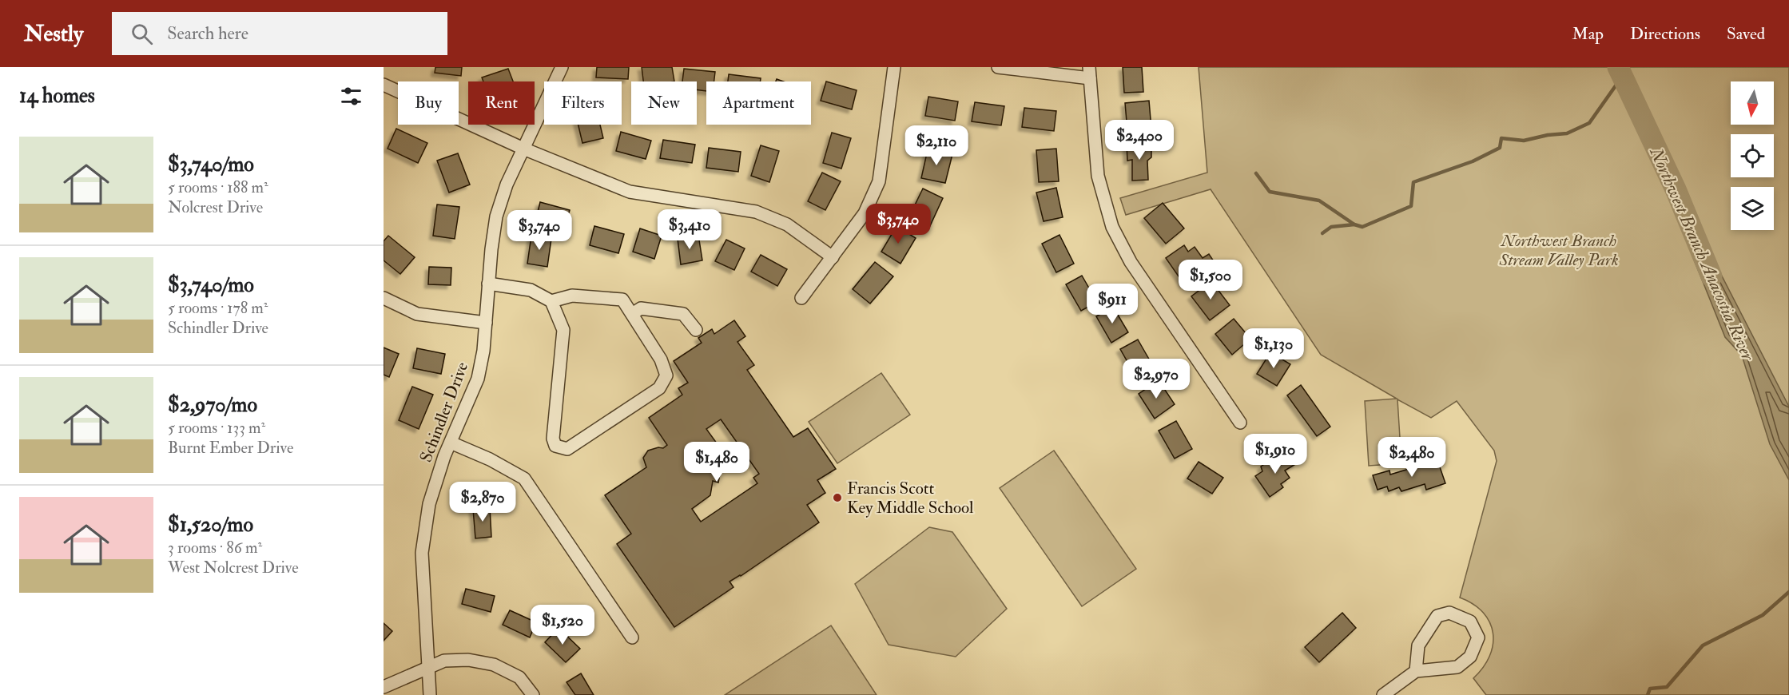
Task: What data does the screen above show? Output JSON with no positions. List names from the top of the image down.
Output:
{
  "streets": {
    "street": ["Schindler Drive"]
  },
  "water": ["Northwest Branch Anacostia River"],
  "parks": ["Northwest Branch Stream Valley Park"],
  "places": ["Francis Scott Key Middle School"],
  "north": "bottom",
  "page": {
    "header": "Nestly",
    "search": "Search here",
    "nav": ["Map", "Directions", "Saved"],
    "heading": "14 homes",
    "chip": [
      "Buy",
      "Rent",
      "Filters",
      "New",
      "Apartment"
    ],
    "price": [
      "$2,400",
      "$2,110",
      "$3,740",
      "$3,410",
      "$3,740",
      "$1,500",
      "$911",
      "$1,130",
      "$2,970",
      "$1,910",
      "$2,480",
      "$1,480",
      "$2,870",
      "$1,520"
    ],
    "list": [
      {
        "name": "$3,740/mo",
        "note": "5 rooms · 188 m² · Nolcrest Drive"
      },
      {
        "name": "$3,740/mo",
        "note": "5 rooms · 178 m² · Schindler Drive"
      },
      {
        "name": "$2,970/mo",
        "note": "5 rooms · 133 m² · Burnt Ember Drive"
      },
      {
        "name": "$1,520/mo",
        "note": "3 rooms · 86 m² · West Nolcrest Drive"
      }
    ]
  }
}
